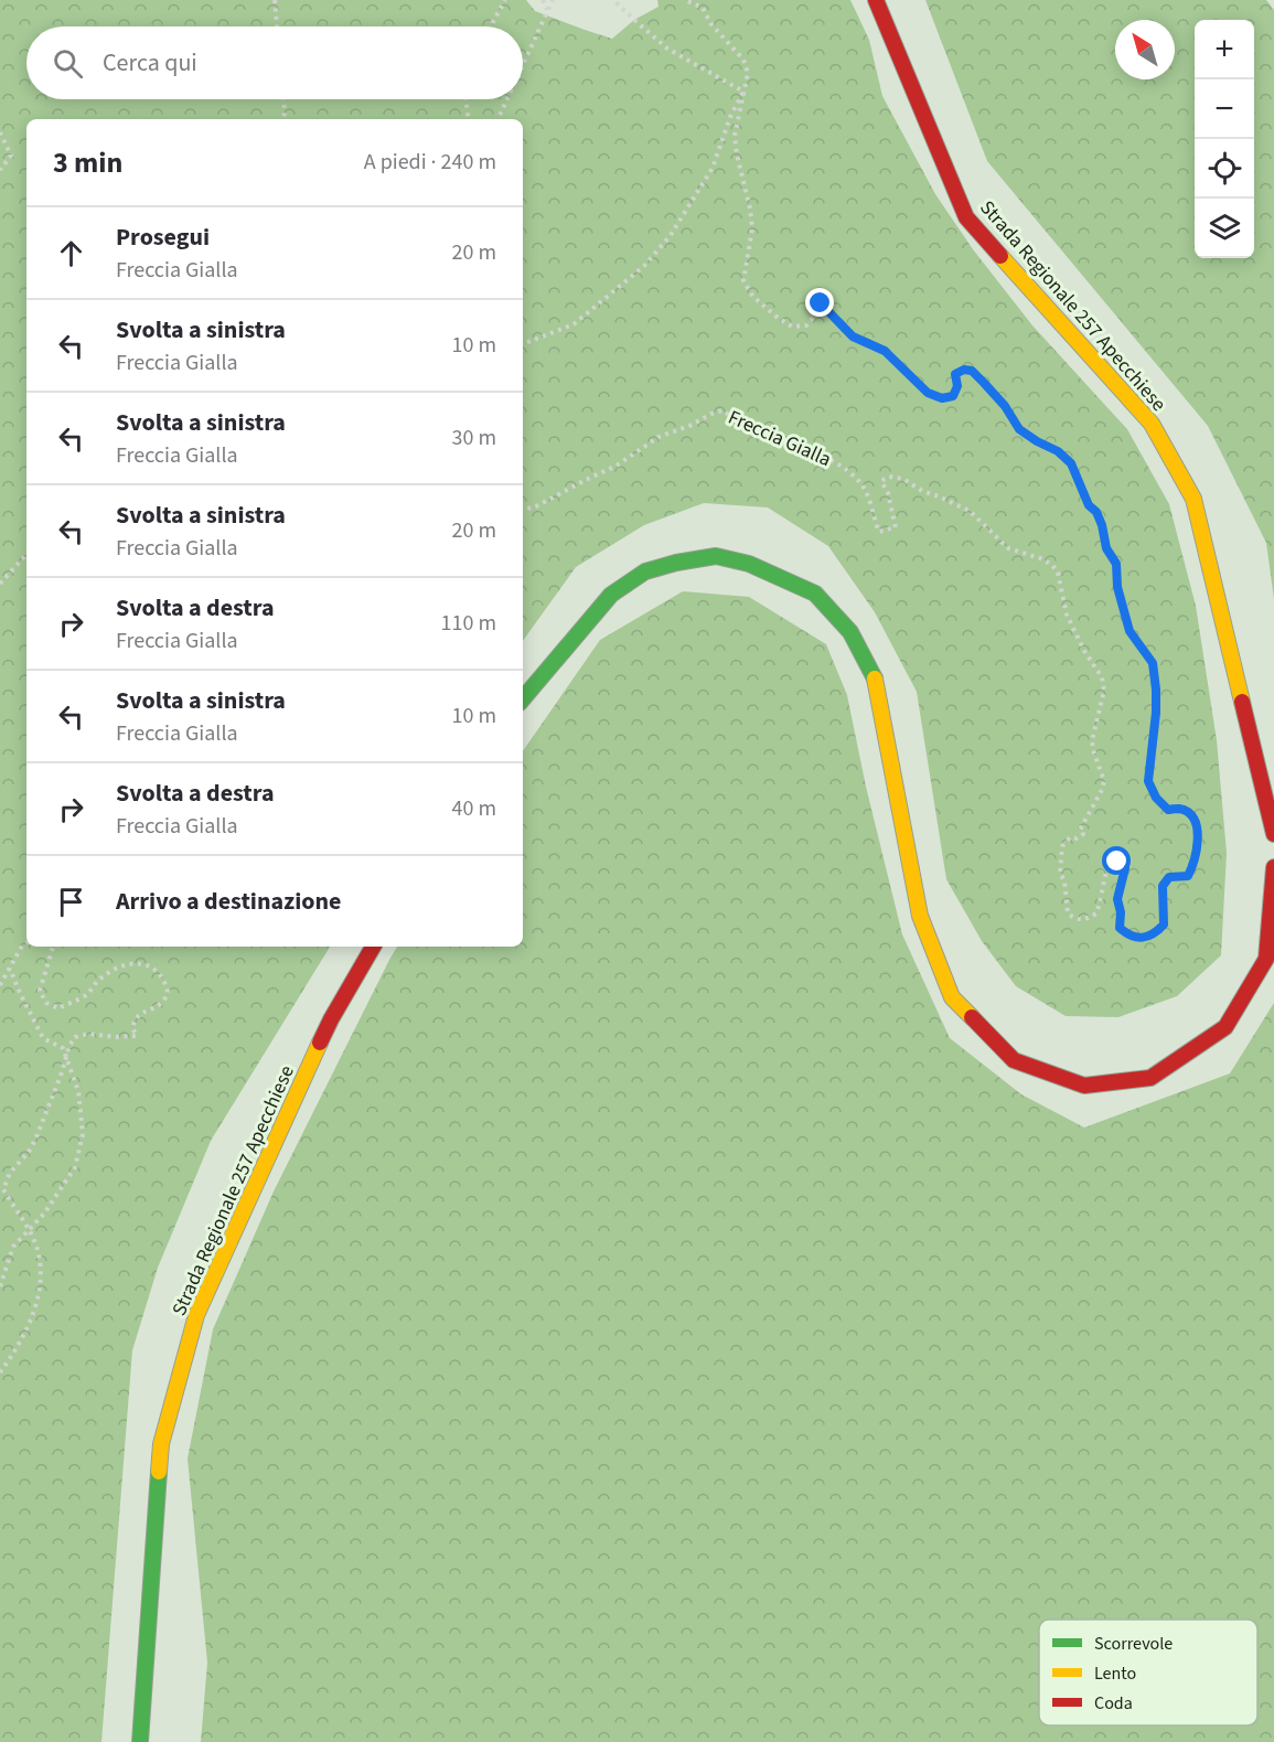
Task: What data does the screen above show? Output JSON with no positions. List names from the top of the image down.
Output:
{
  "streets": {
    "main road": ["Strada Regionale 257 Apecchiese"],
    "path": ["Freccia Gialla"]
  },
  "legend": ["Scorrevole", "Lento", "Coda"],
  "north": "top left",
  "page": {
    "map_buttons": ["+", "−"],
    "search": "Cerca qui",
    "heading": ["3 min", "A piedi · 240 m"],
    "list": [
      ["Prosegui", "Freccia Gialla", "20 m"],
      ["Svolta a sinistra", "Freccia Gialla", "10 m"],
      ["Svolta a sinistra", "Freccia Gialla", "30 m"],
      ["Svolta a sinistra", "Freccia Gialla", "20 m"],
      ["Svolta a destra", "Freccia Gialla", "110 m"],
      ["Svolta a sinistra", "Freccia Gialla", "10 m"],
      ["Svolta a destra", "Freccia Gialla", "40 m"],
      "Arrivo a destinazione"
    ]
  }
}
